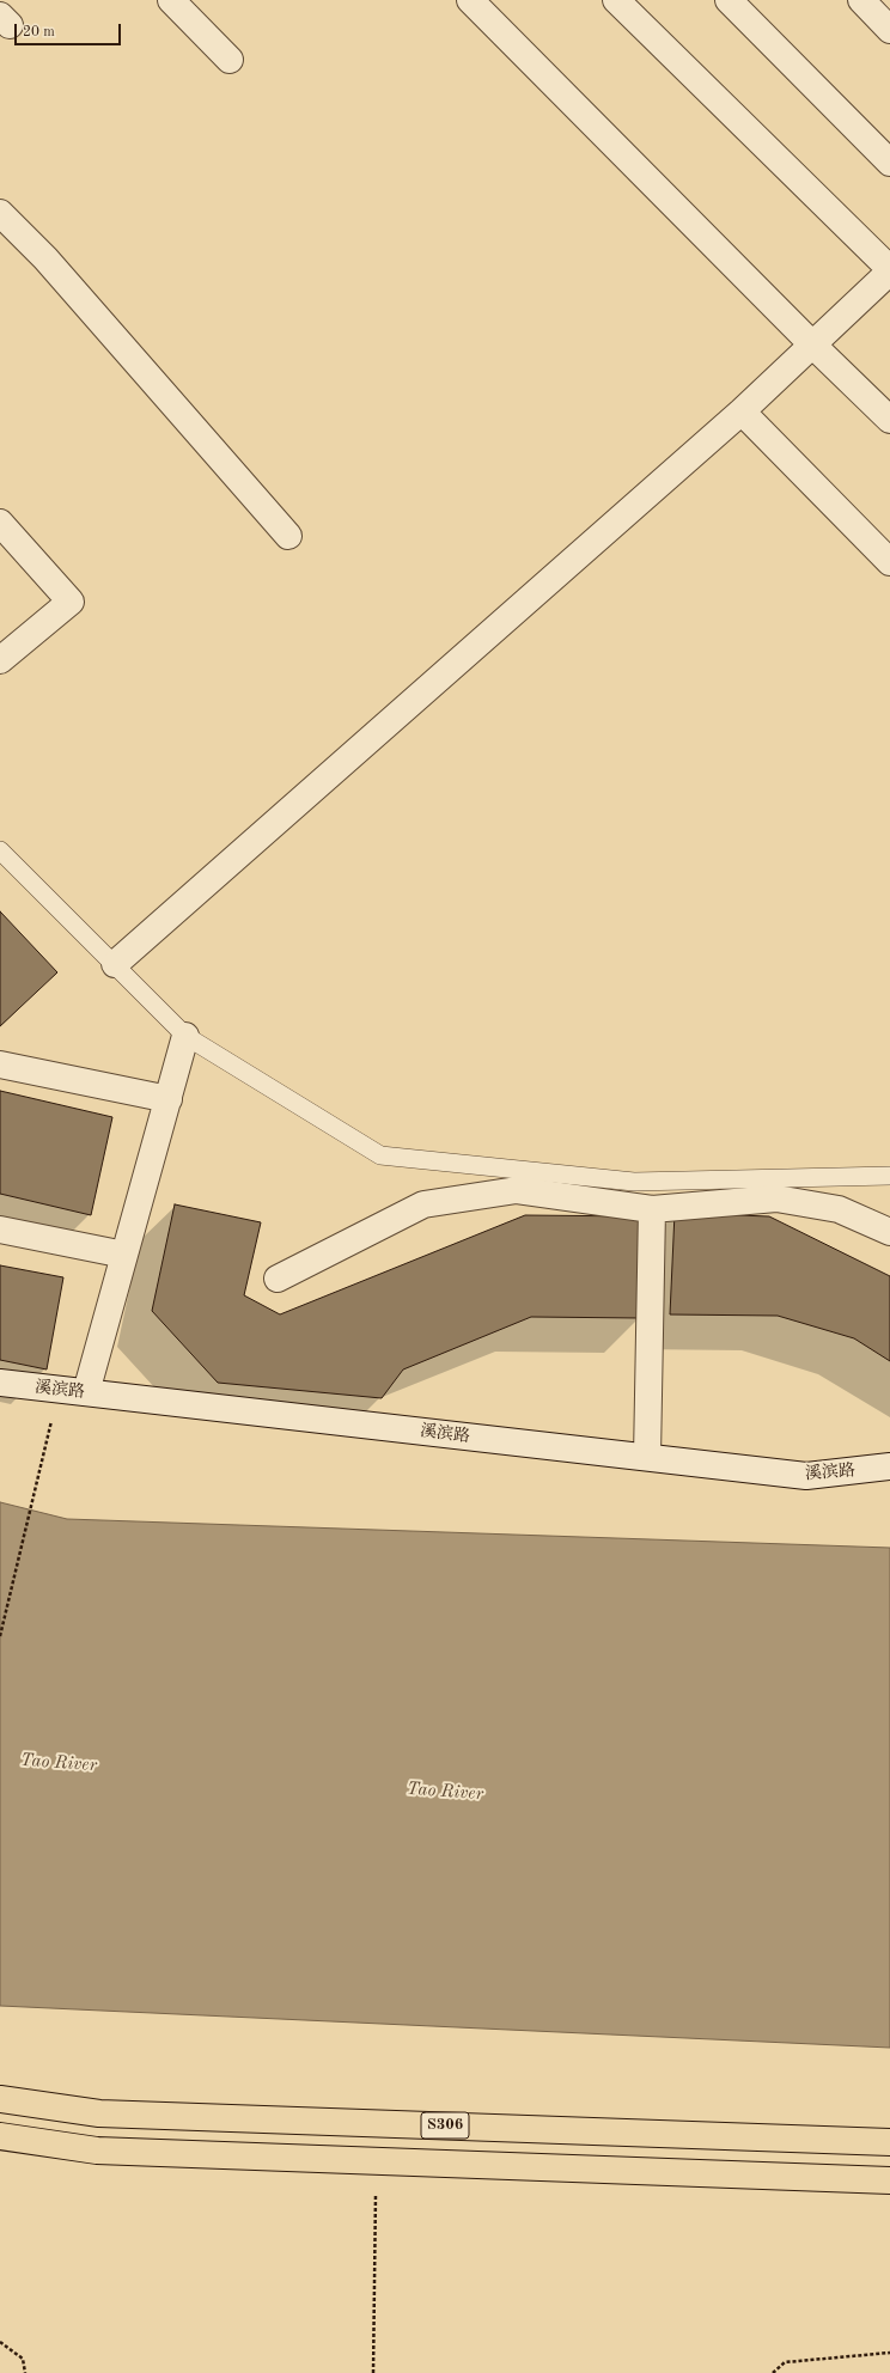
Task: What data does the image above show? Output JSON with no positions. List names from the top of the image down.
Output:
{
  "streets": {
    "main road": ["S306"],
    "street": ["溪滨路"]
  },
  "water": ["Tao River"],
  "scale_bar": "20 m"
}
